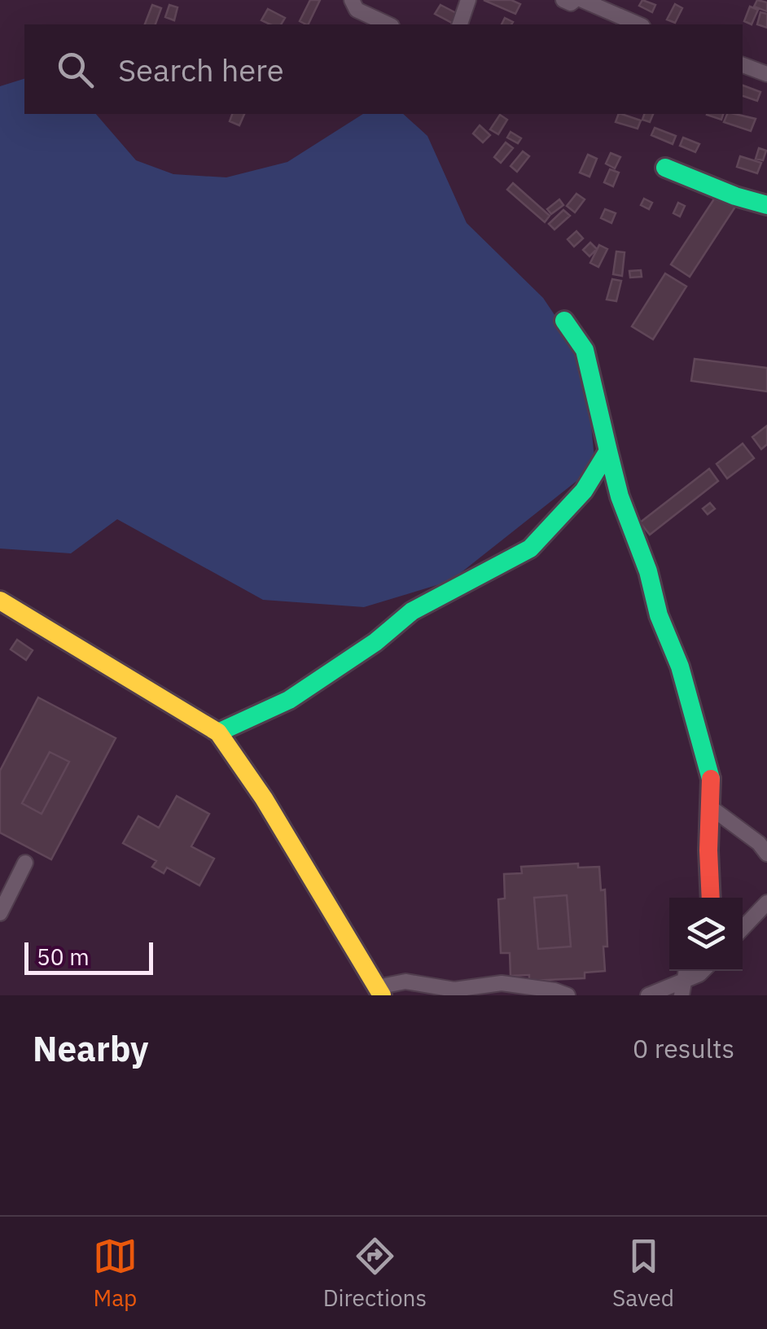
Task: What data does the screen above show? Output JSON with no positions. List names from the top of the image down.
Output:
{
  "scale_bar": "50 m",
  "page": {
    "search": "Search here",
    "scale": "50 m",
    "heading": ["Nearby", "0 results"],
    "nav": ["Map", "Directions", "Saved"]
  }
}
